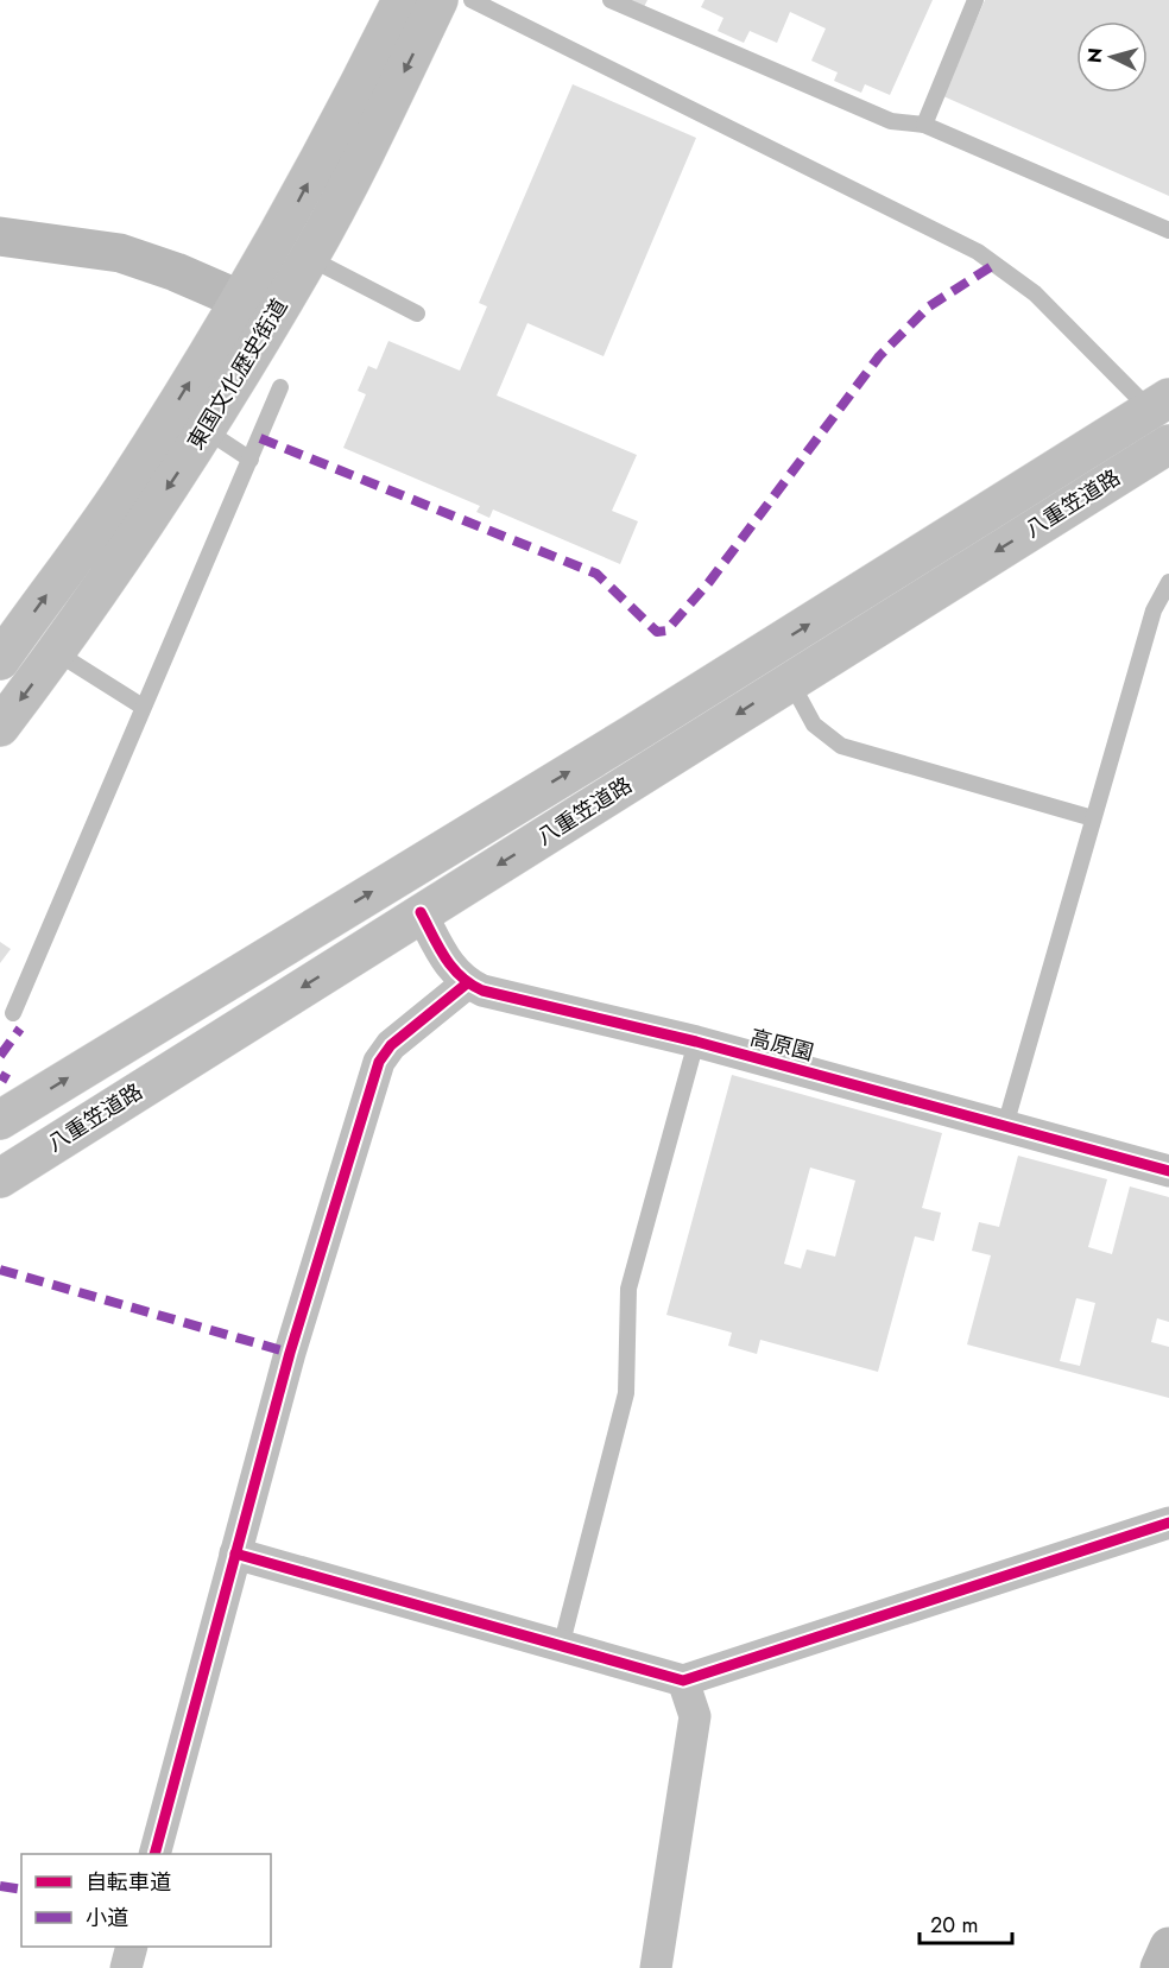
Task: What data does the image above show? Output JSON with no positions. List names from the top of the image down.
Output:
{
  "streets": {
    "highway": ["東国文化歴史街道", "八重笠道路"],
    "street": ["高原園"]
  },
  "legend": ["自転車道", "小道"],
  "scale_bar": "20 m",
  "north": "left"
}
